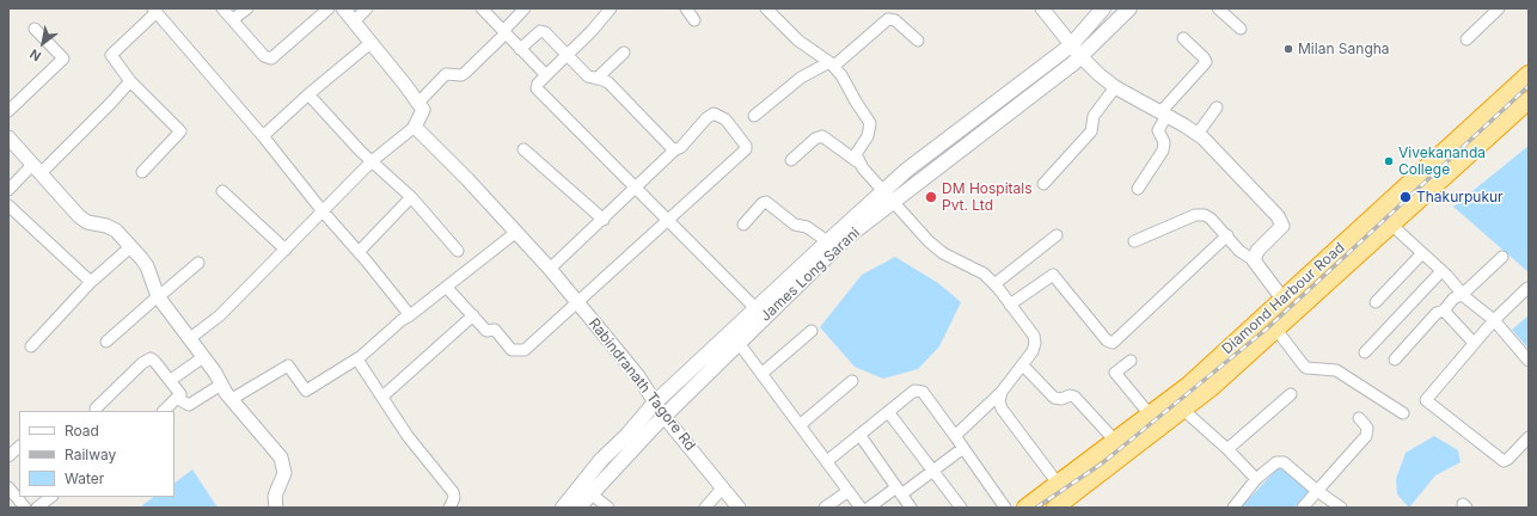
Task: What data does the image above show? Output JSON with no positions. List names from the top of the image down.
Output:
{
  "streets": {
    "highway": ["Diamond Harbour Road"],
    "main road": ["James Long Sarani"],
    "street": ["Rabindranath Tagore Rd"]
  },
  "crossings": [
    ["James Long Sarani", "Rabindranath Tagore Rd"]
  ],
  "places": [
    "Milan Sangha",
    "Vivekananda College",
    "DM Hospitals Pvt. Ltd",
    "Thakurpukur"
  ],
  "legend": ["Road", "Railway", "Water"],
  "north": "bottom left"
}
